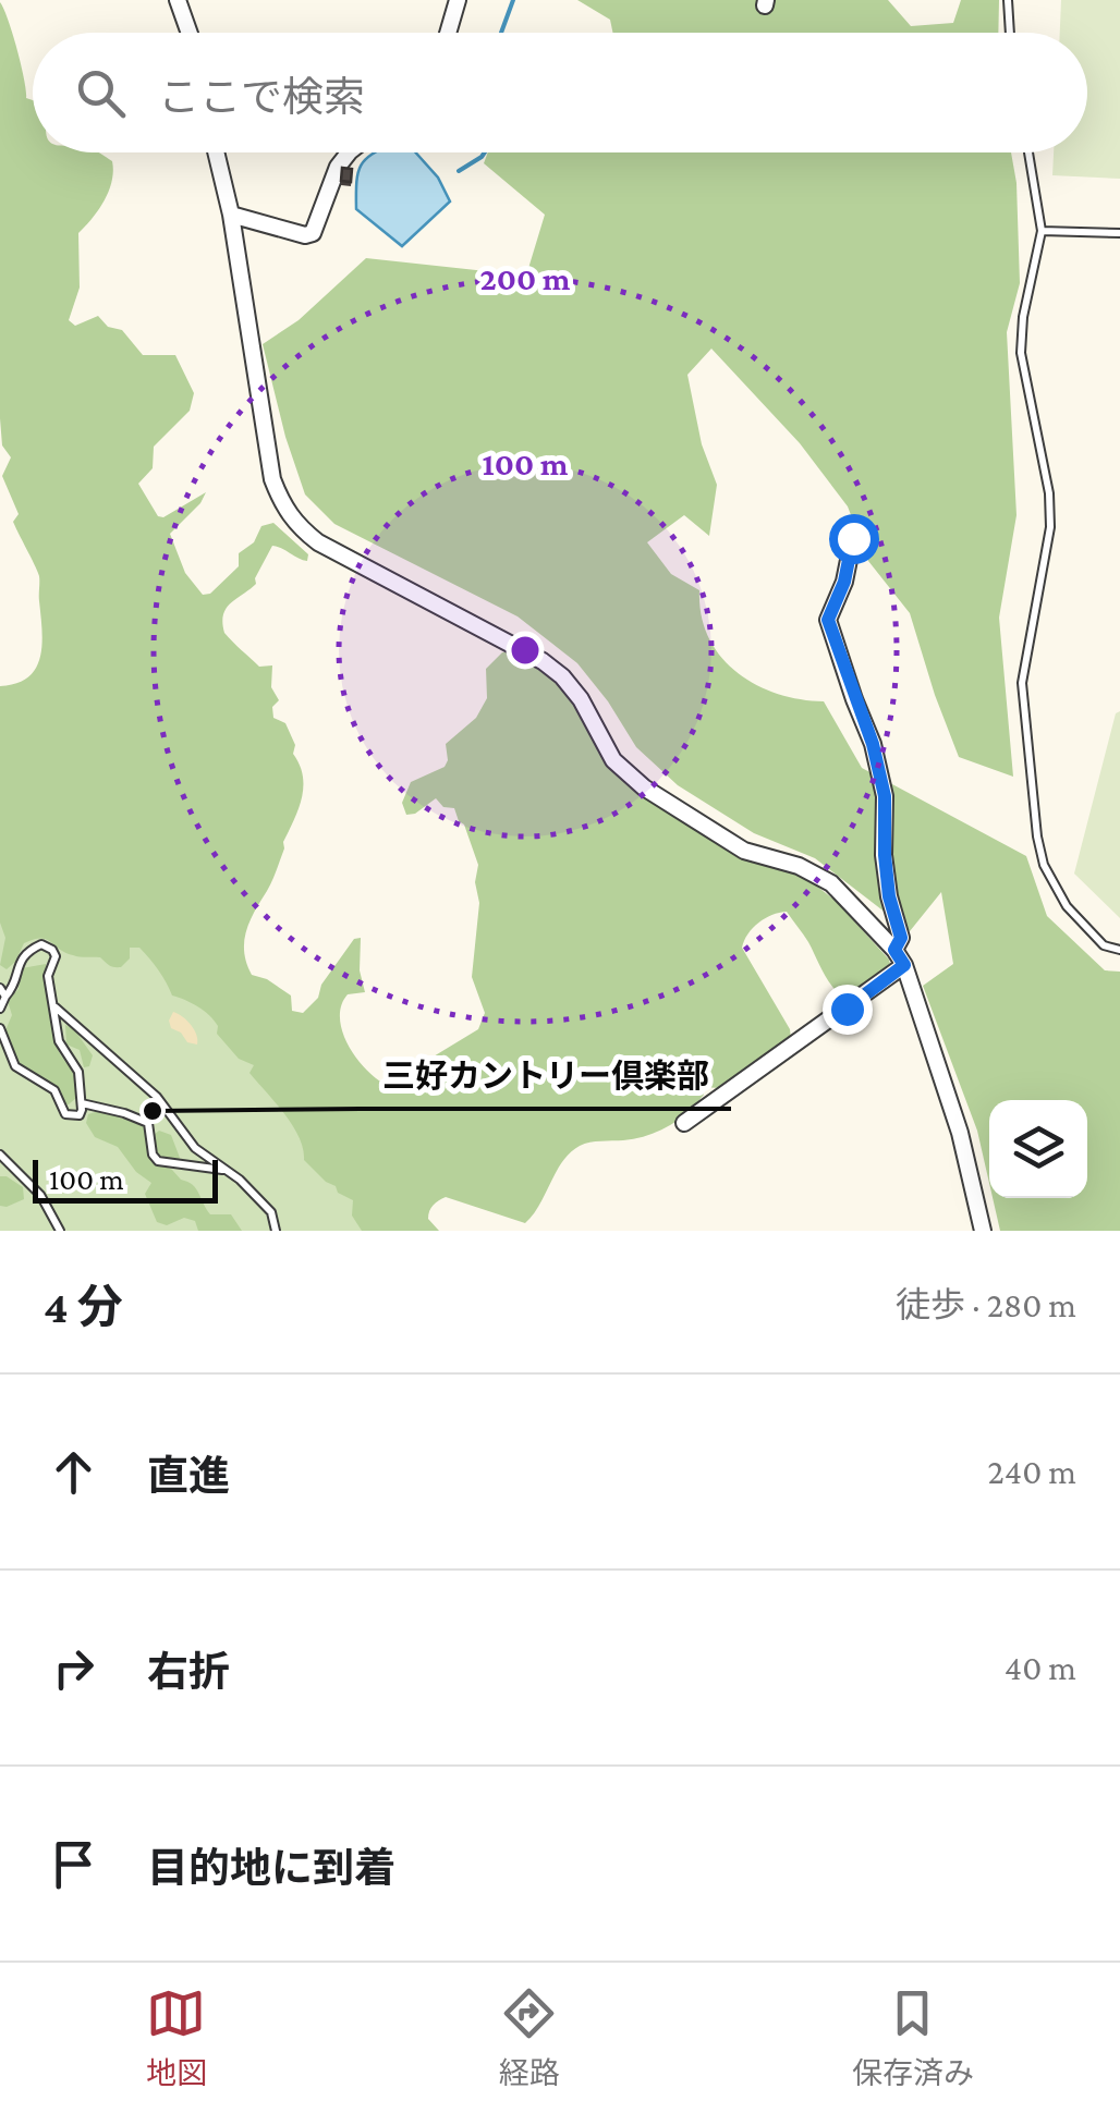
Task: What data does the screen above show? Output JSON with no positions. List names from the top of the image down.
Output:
{
  "places": ["三好カントリー倶楽部"],
  "scale_bar": "100 m",
  "page": {
    "search": "ここで検索",
    "scale": "100 m",
    "heading": ["4 分", "徒歩 · 280 m"],
    "list": [
      ["直進", "240 m"],
      ["右折", "40 m"],
      "目的地に到着"
    ],
    "nav": ["地図", "経路", "保存済み"]
  },
  "rings": ["200 m", "100 m"]
}
